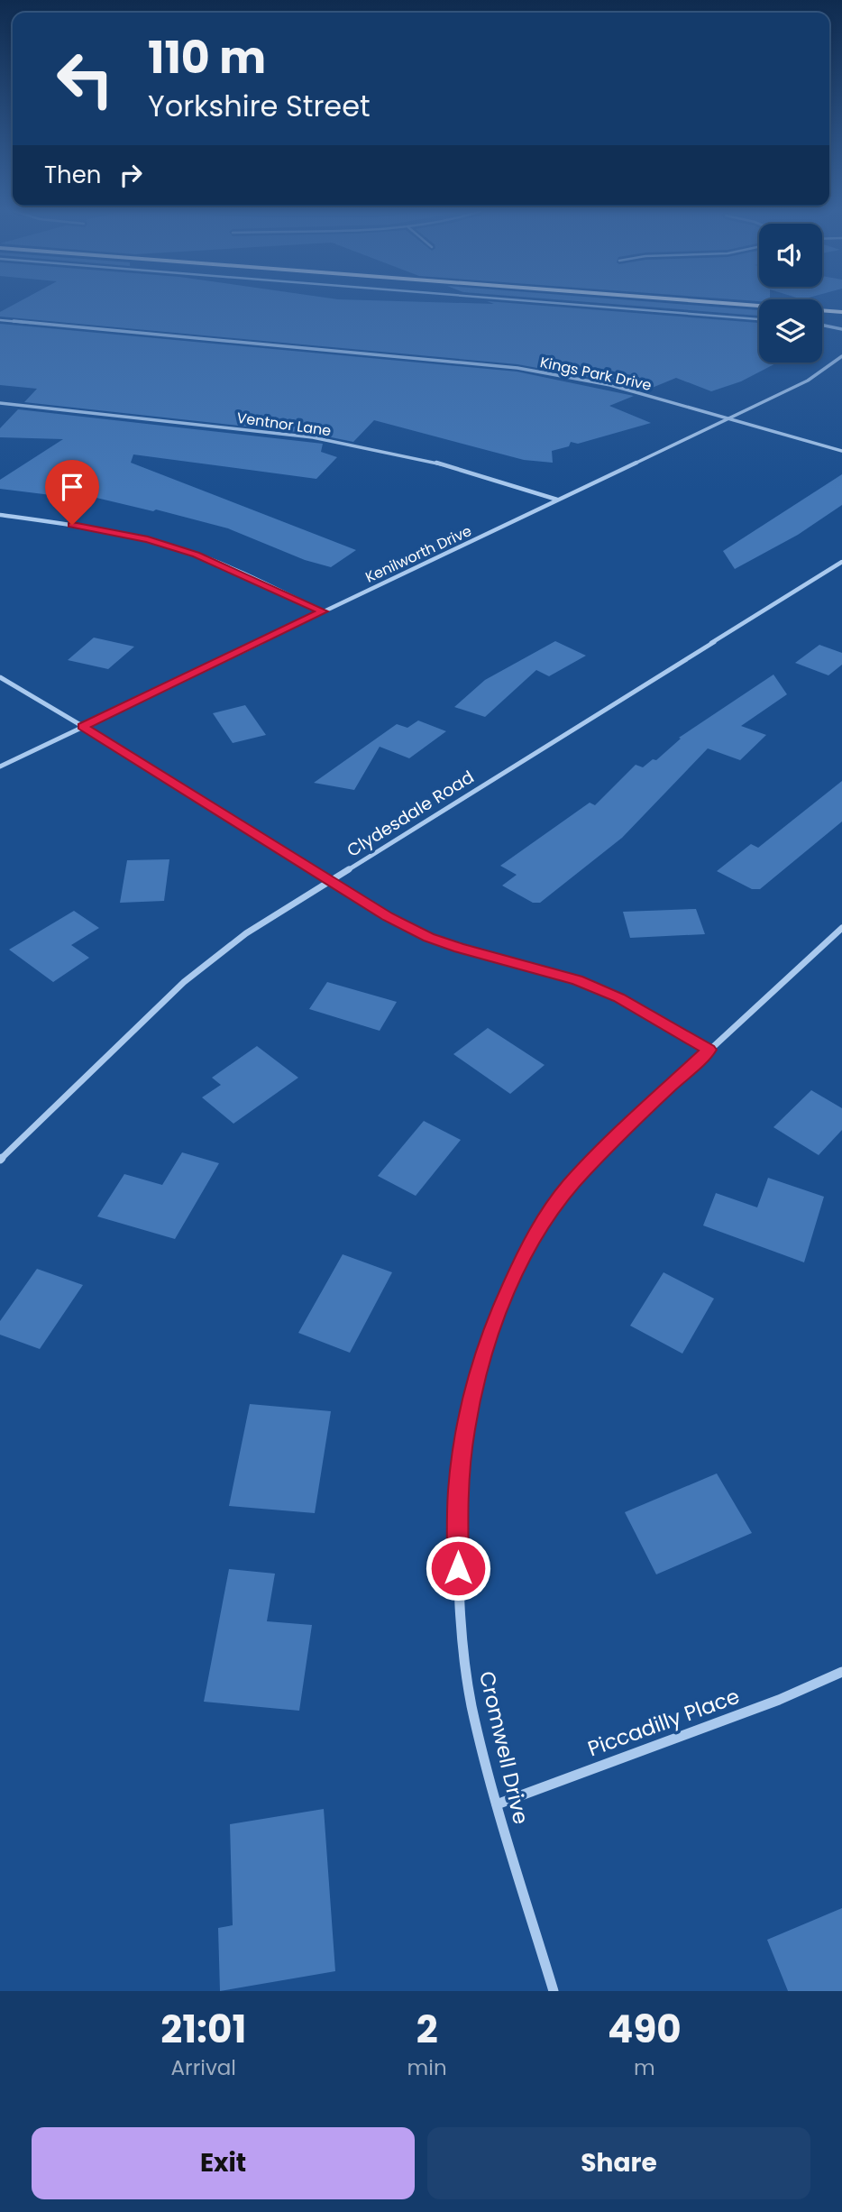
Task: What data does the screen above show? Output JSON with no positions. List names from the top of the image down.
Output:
{
  "streets": {
    "street": [
      "Kings Park Drive",
      "Ventnor Lane",
      "Kenilworth Drive",
      "Clydesdale Road",
      "Piccadilly Place",
      "Cromwell Drive"
    ]
  },
  "crossings": [
    ["Kings Park Drive", "Kenilworth Drive"],
    ["Ventnor Lane", "Kenilworth Drive"],
    ["Piccadilly Place", "Cromwell Drive"]
  ],
  "page": {
    "turn": ["110 m", "Yorkshire Street"],
    "then": "Then",
    "eta": [
      "21:01",
      "Arrival",
      "2",
      "min",
      "490",
      "m"
    ],
    "buttons": ["Exit", "Share"]
  }
}
